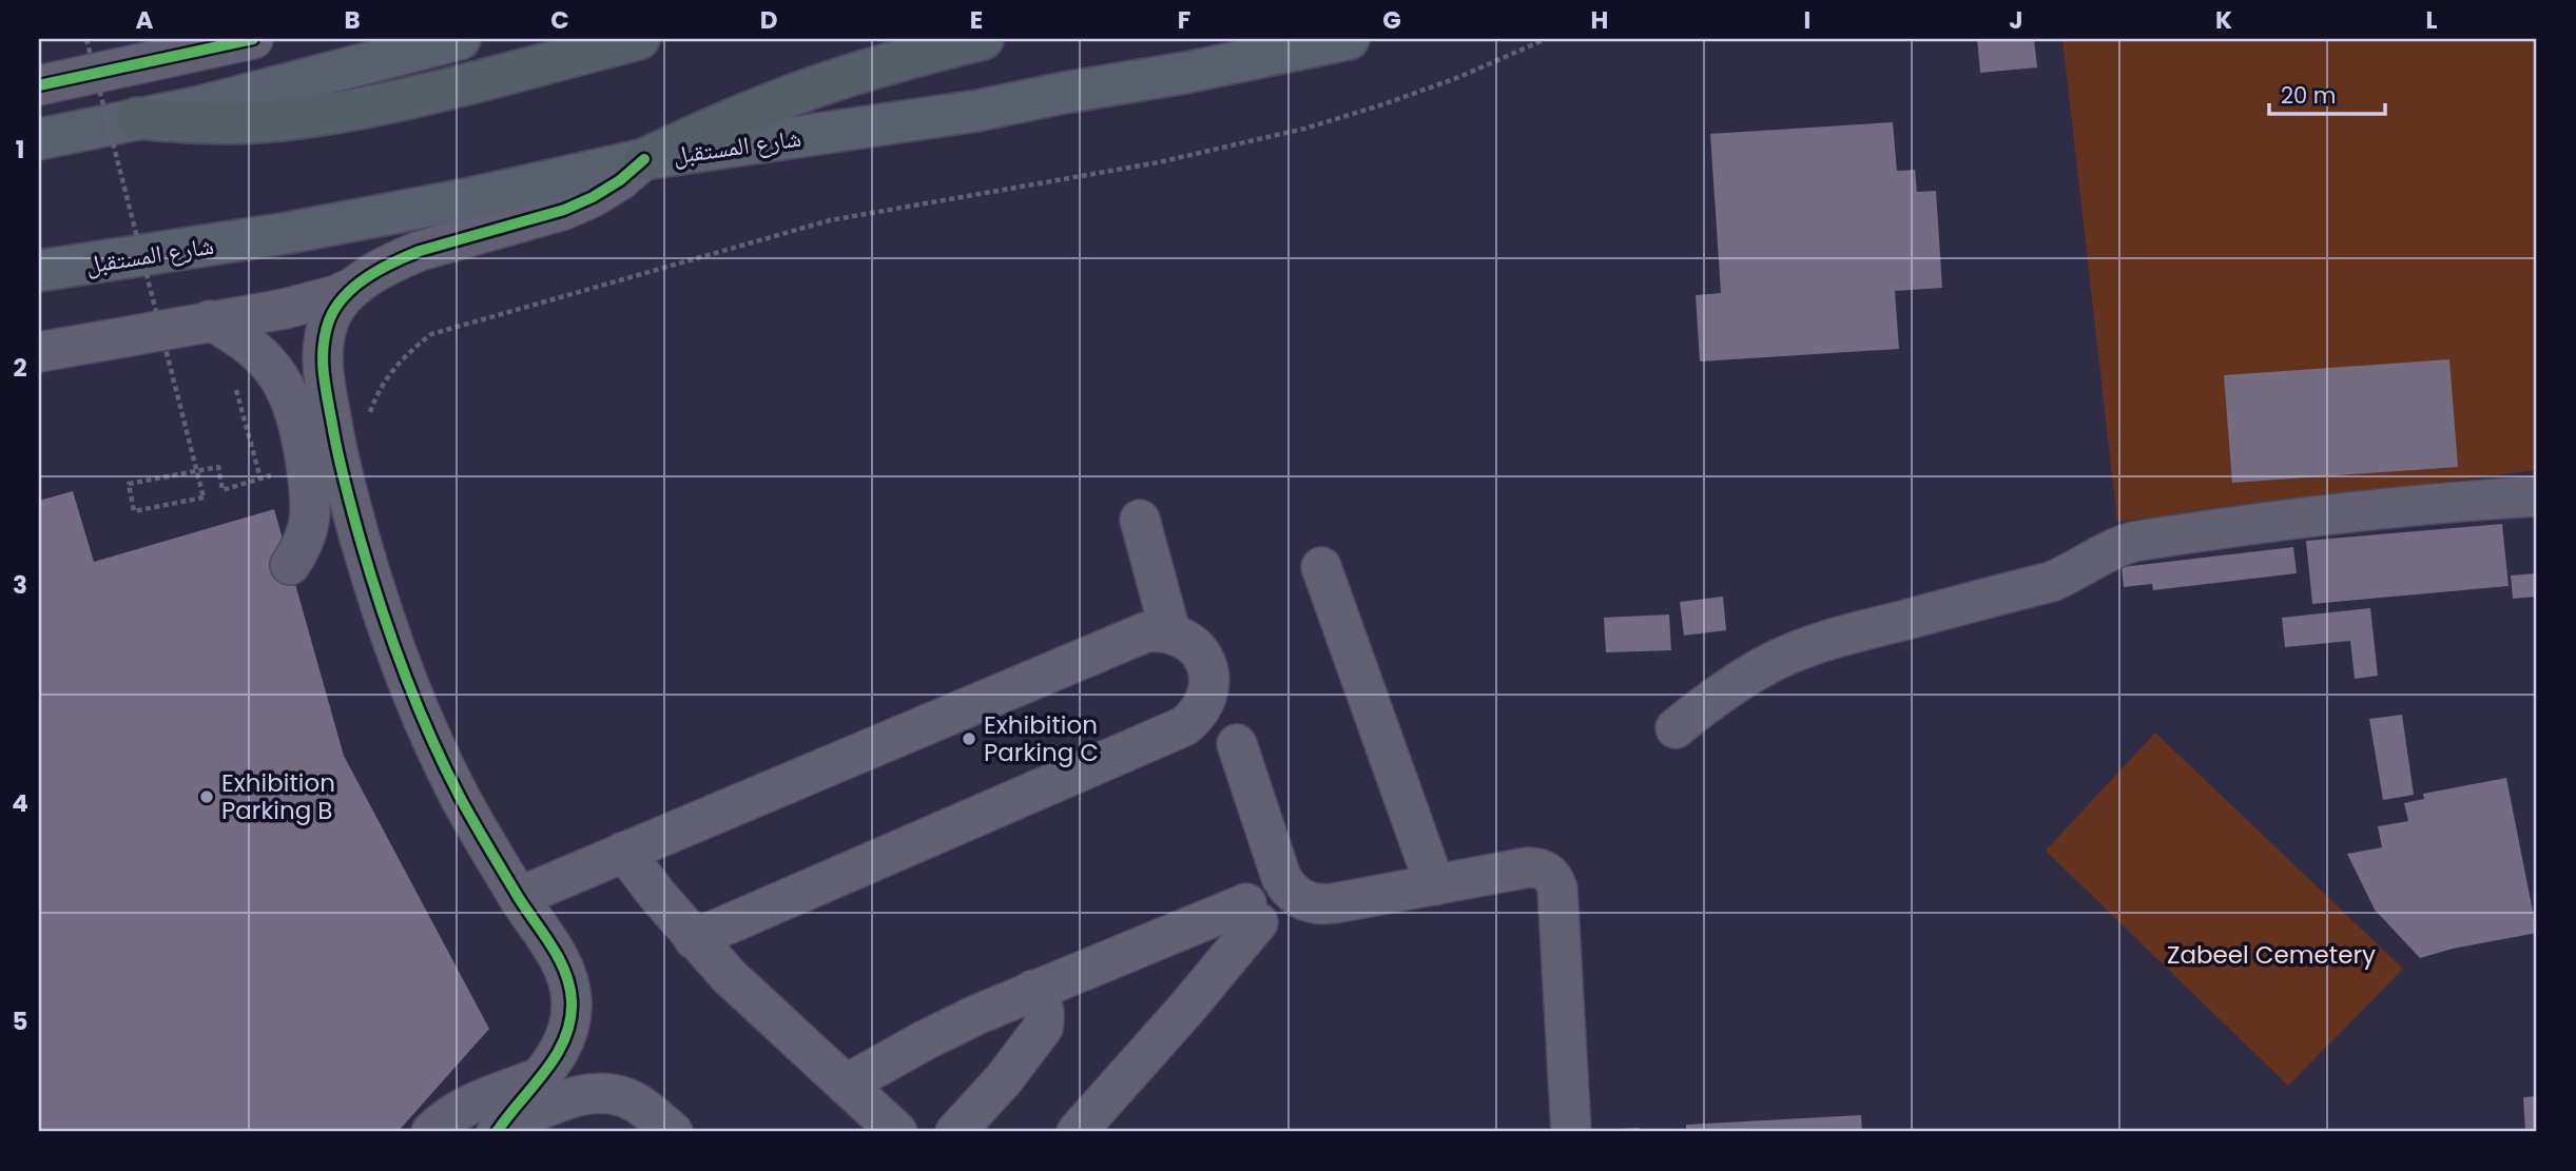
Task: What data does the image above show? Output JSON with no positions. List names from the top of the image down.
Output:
{
  "streets": {
    "main road": ["شارع المستقبل"]
  },
  "parks": ["Zabeel Cemetery"],
  "places": ["Exhibition Parking C", "Exhibition Parking B"],
  "scale_bar": "20 m",
  "grid": {
    "columns": [
      "A",
      "B",
      "C",
      "D",
      "E",
      "F",
      "G",
      "H",
      "I",
      "J",
      "K",
      "L"
    ],
    "rows": [
      "1",
      "2",
      "3",
      "4",
      "5"
    ]
  }
}
